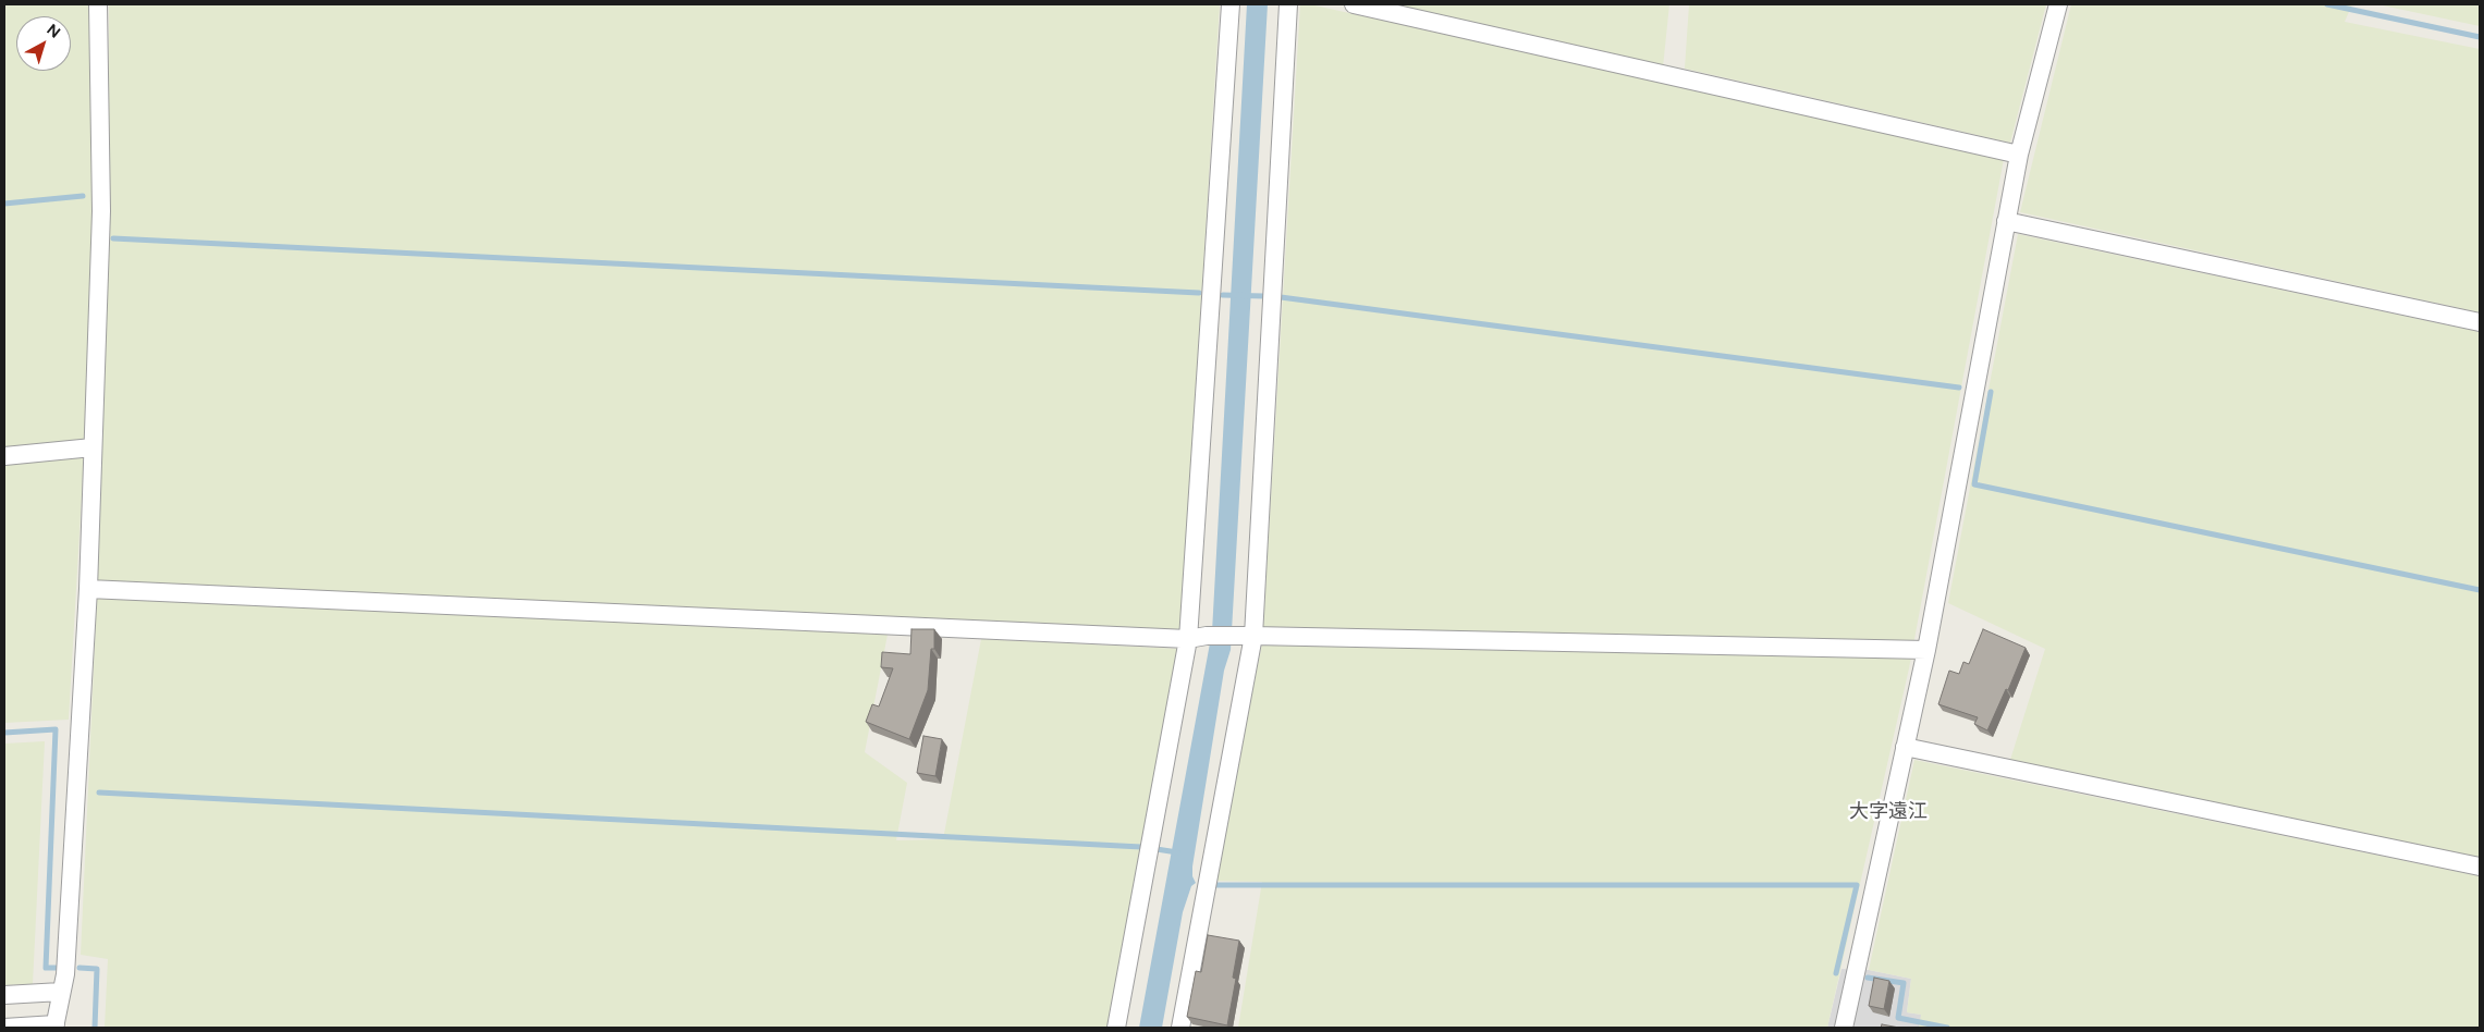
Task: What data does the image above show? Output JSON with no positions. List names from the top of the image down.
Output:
{
  "districts": ["大字遠江"],
  "north": "top right"
}
